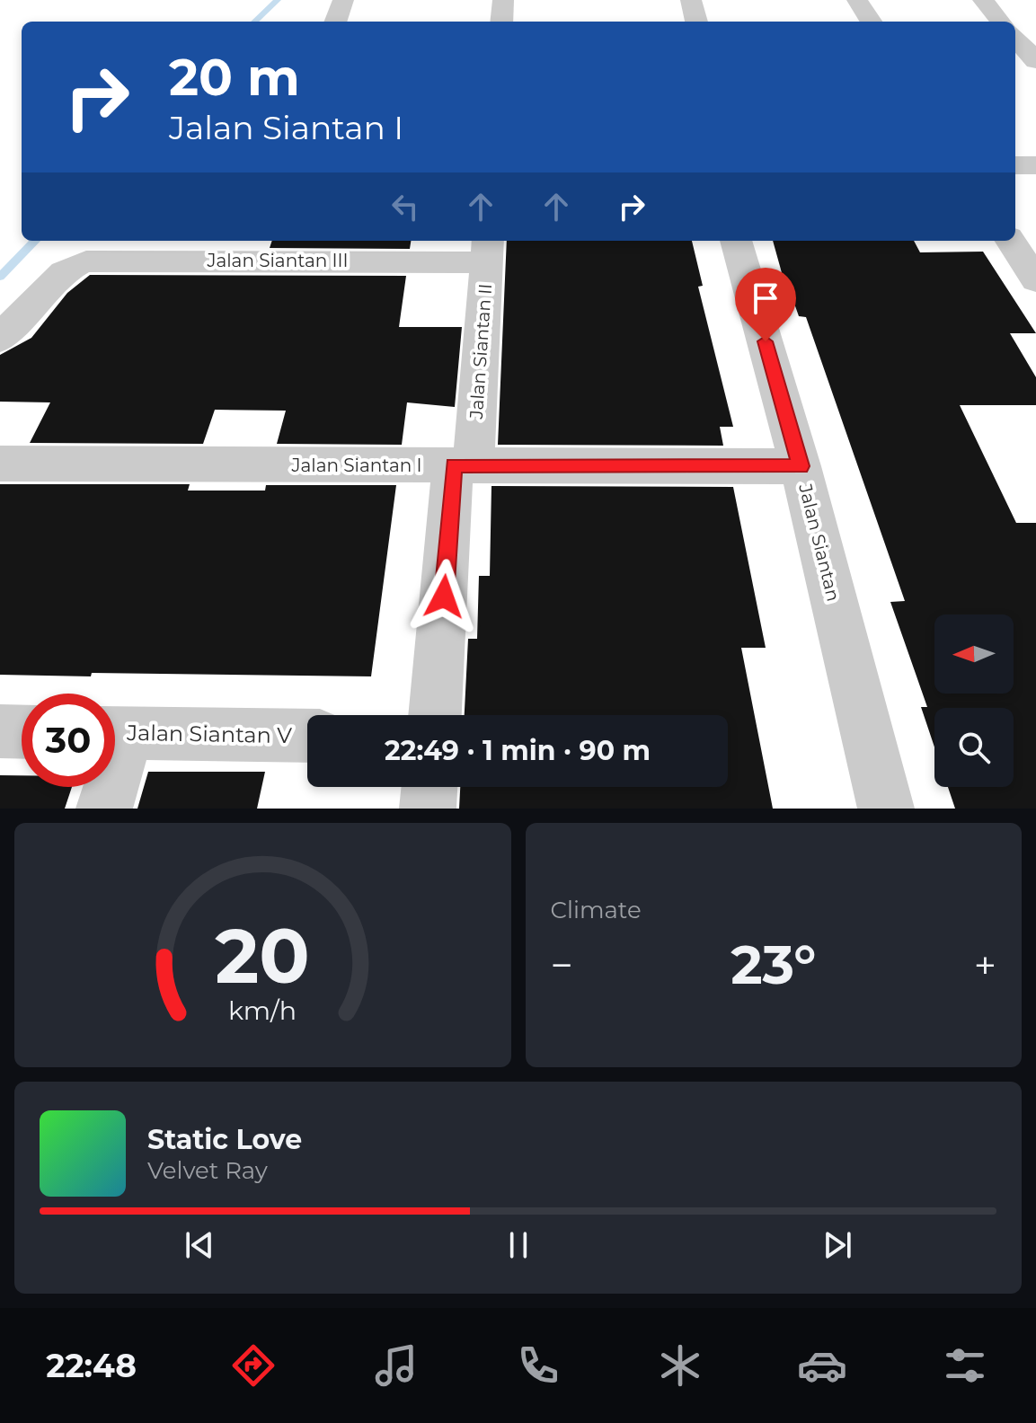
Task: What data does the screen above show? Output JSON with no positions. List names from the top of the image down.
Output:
{
  "streets": {
    "street": [
      "Jalan Siantan III",
      "Jalan Siantan II",
      "Jalan Siantan I",
      "Jalan Siantan",
      "Jalan Siantan V"
    ]
  },
  "crossings": [
    ["Jalan Siantan III", "Jalan Siantan II"],
    ["Jalan Siantan II", "Jalan Siantan I"],
    ["Jalan Siantan I", "Jalan Siantan"]
  ],
  "north": "left",
  "page": {
    "turn": ["20 m", "Jalan Siantan I"],
    "limit": "30",
    "trip": "22:49 · 1 min · 90 m",
    "tile": "Climate",
    "heat": ["−", "23°", "+"],
    "song": ["Static Love", "Velvet Ray"],
    "tabs": "22:48",
    "gauge": ["20", "km/h"]
  }
}
